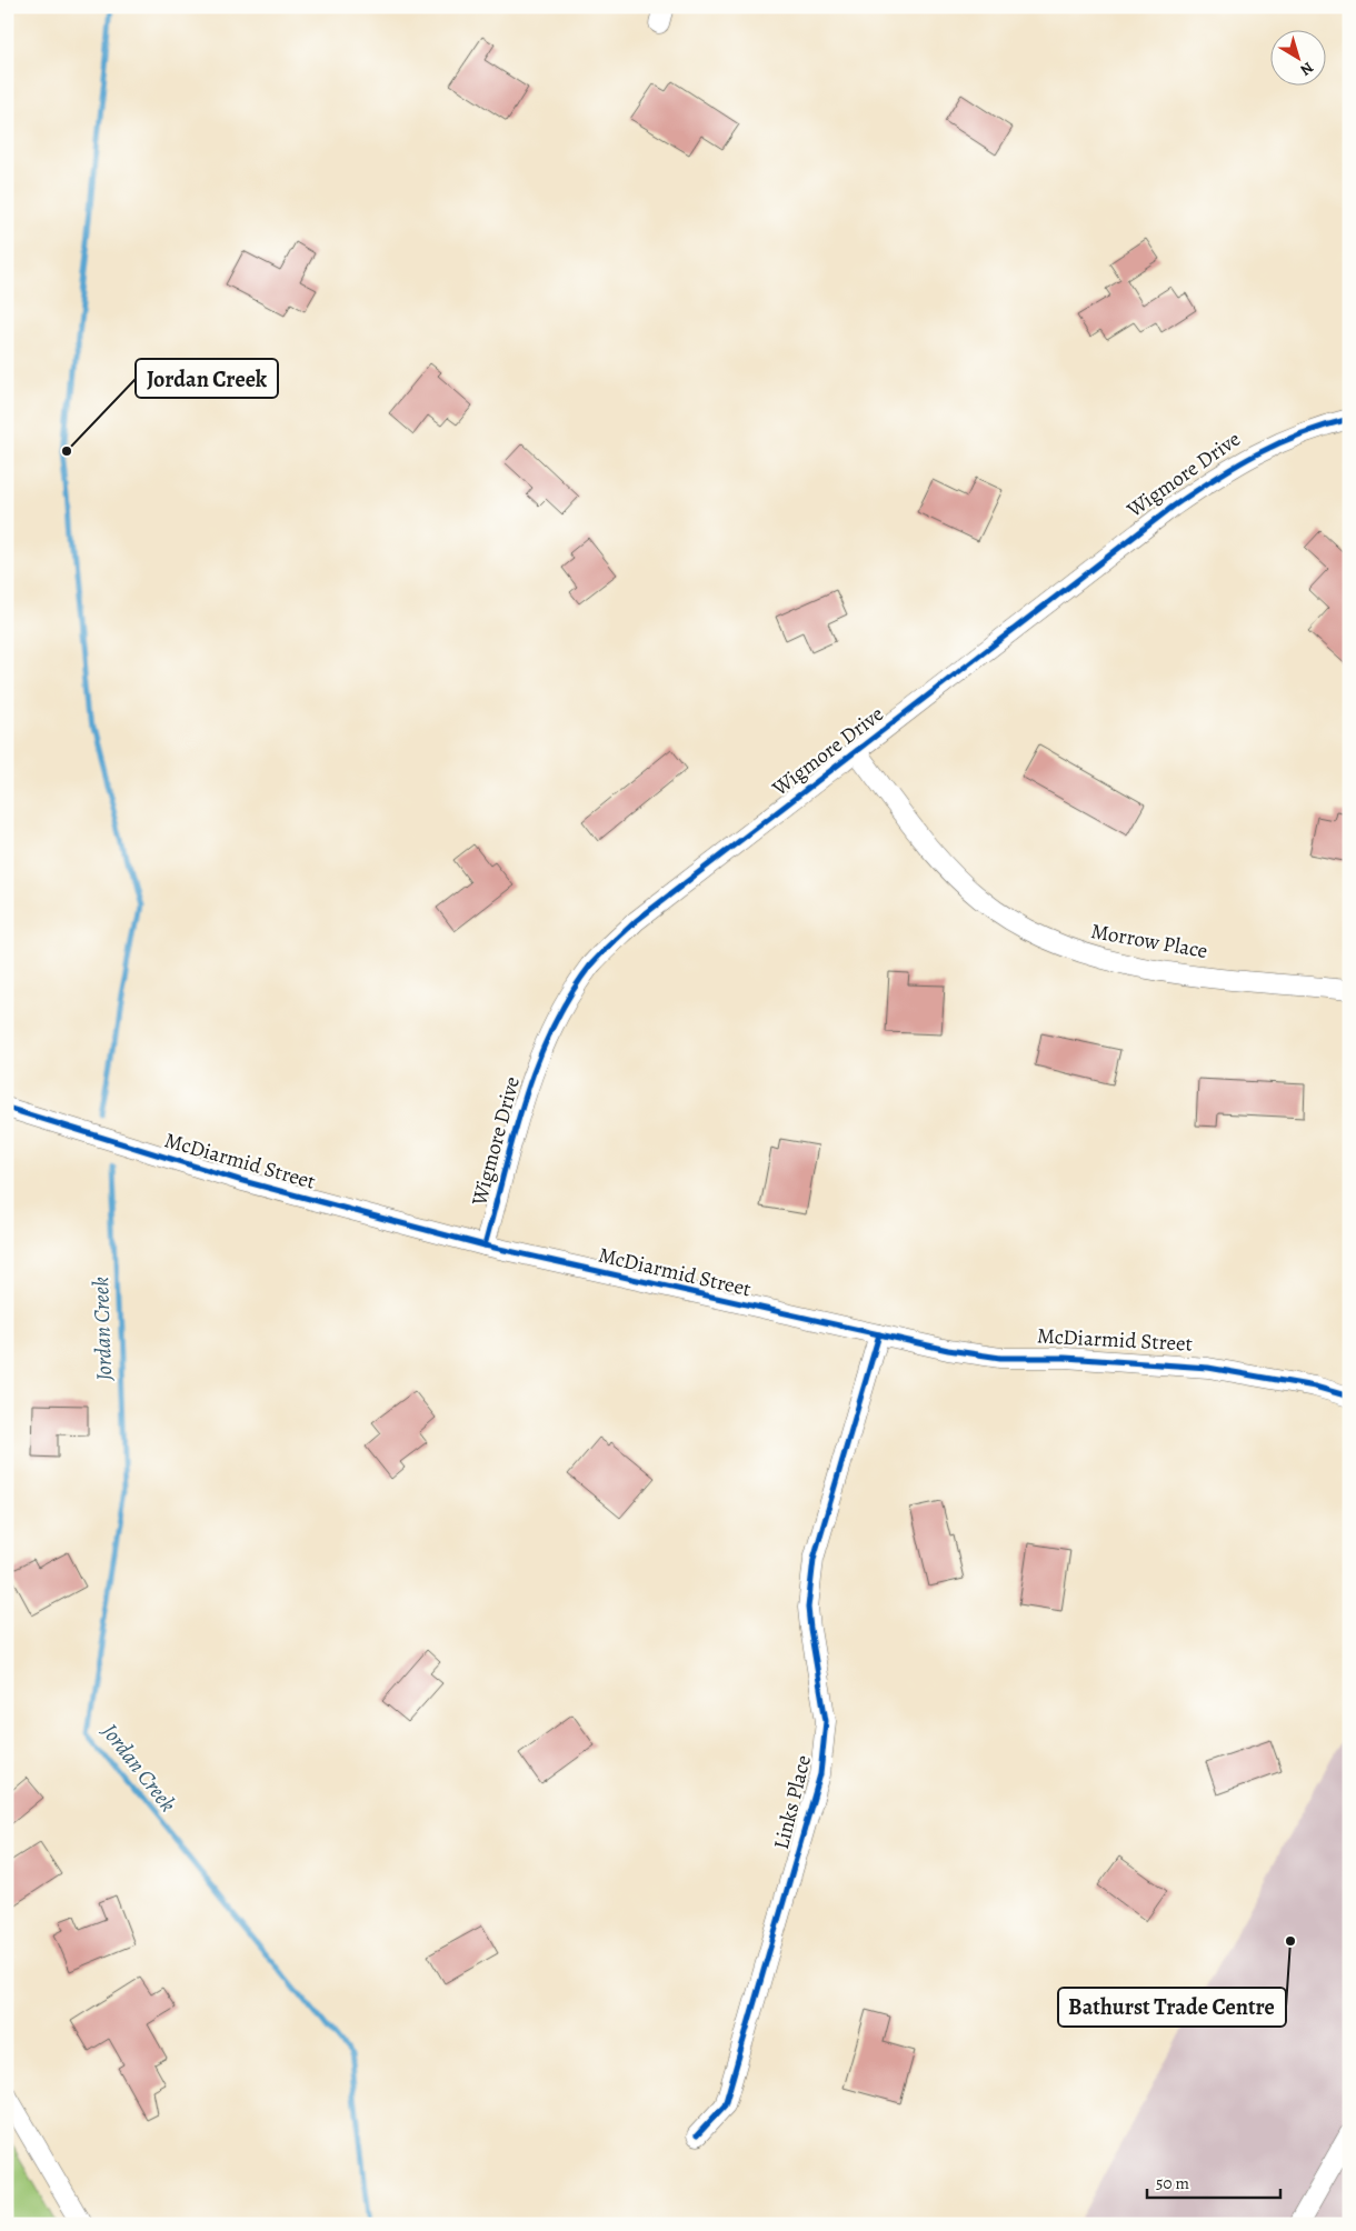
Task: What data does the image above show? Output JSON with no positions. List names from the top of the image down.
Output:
{
  "streets": {
    "street": [
      "Wigmore Drive",
      "Morrow Place",
      "McDiarmid Street",
      "Links Place"
    ]
  },
  "crossings": [
    ["Wigmore Drive", "Morrow Place"],
    ["Wigmore Drive", "McDiarmid Street"],
    ["McDiarmid Street", "Links Place"]
  ],
  "water": ["Jordan Creek"],
  "places": ["Jordan Creek", "Bathurst Trade Centre"],
  "scale_bar": "50 m",
  "north": "bottom right"
}
